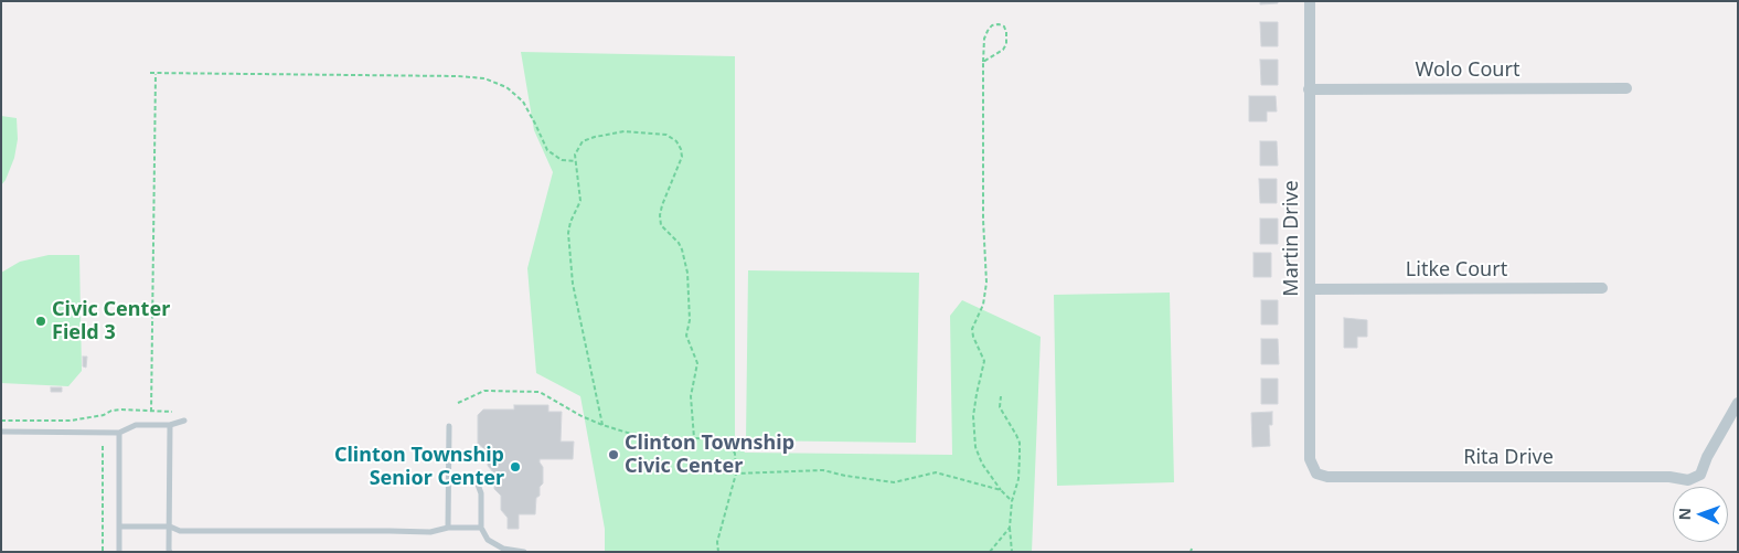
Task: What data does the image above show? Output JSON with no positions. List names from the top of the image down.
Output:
{
  "streets": {
    "street": [
      "Wolo Court",
      "Martin Drive",
      "Litke Court",
      "Rita Drive"
    ]
  },
  "crossings": [
    ["Wolo Court", "Martin Drive"],
    ["Martin Drive", "Litke Court"],
    ["Martin Drive", "Rita Drive"]
  ],
  "places": ["Civic Center Field 3", "Clinton Township Civic Center", "Clinton Township Senior Center"],
  "north": "left"
}
